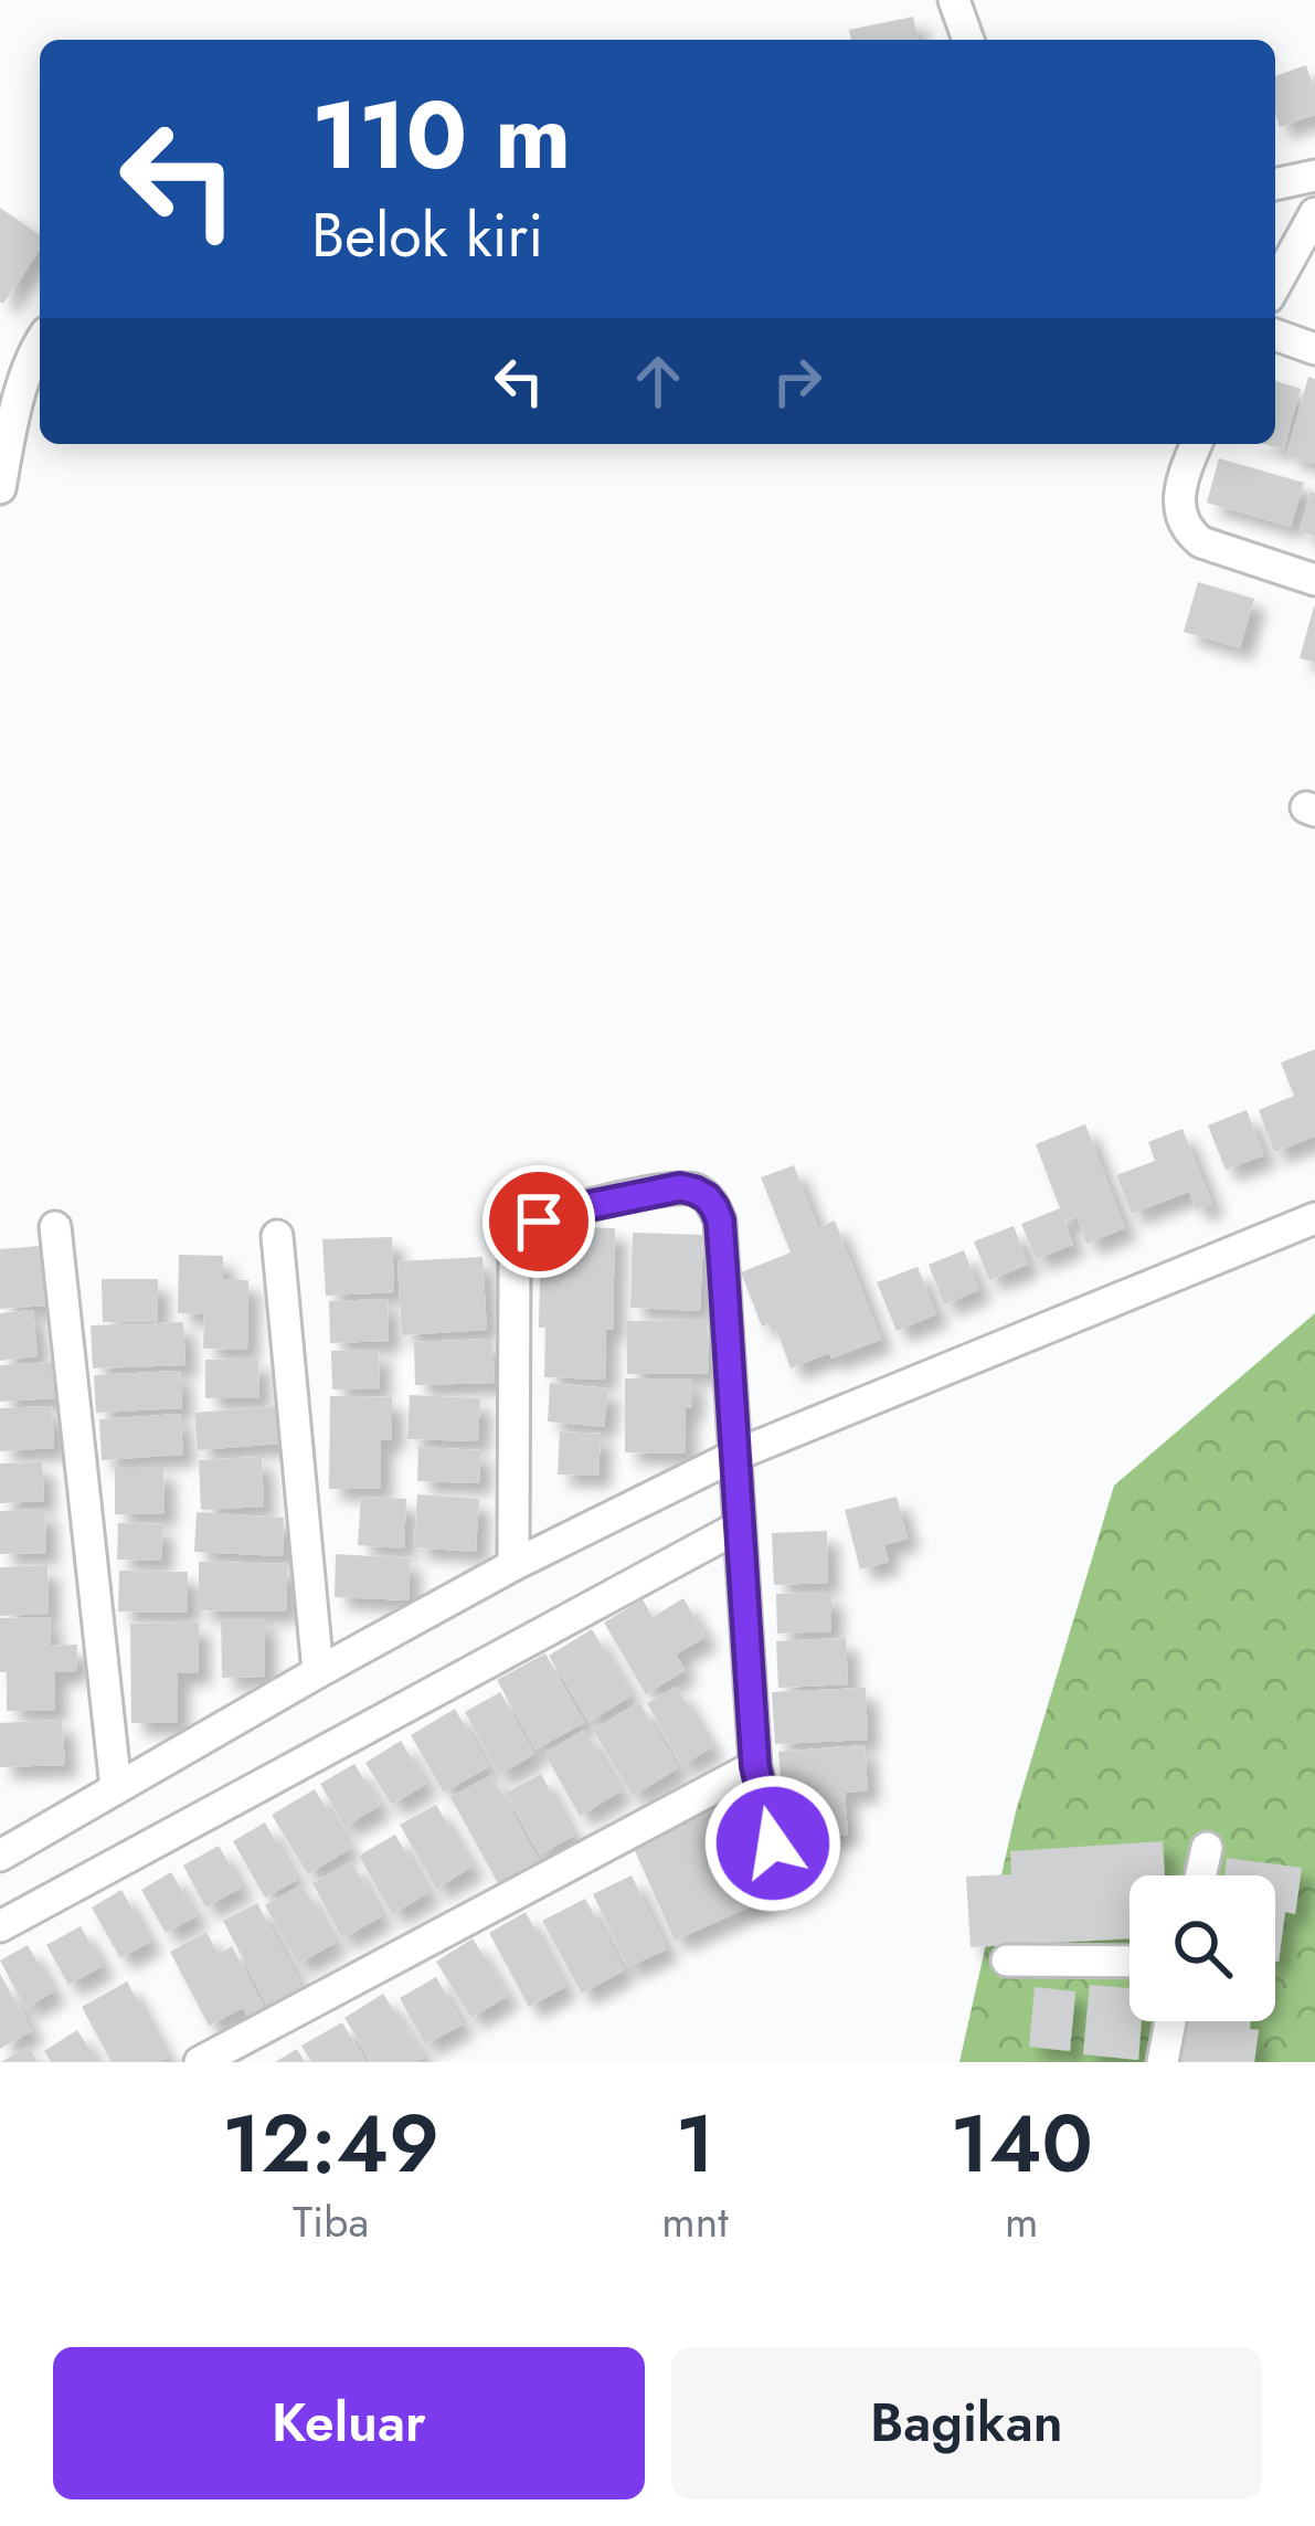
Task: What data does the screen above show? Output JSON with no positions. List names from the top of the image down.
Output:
{
  "page": {
    "turn": ["110 m", "Belok kiri"],
    "eta": [
      "12:49",
      "Tiba",
      "1",
      "mnt",
      "140",
      "m"
    ],
    "buttons": ["Keluar", "Bagikan"]
  }
}
